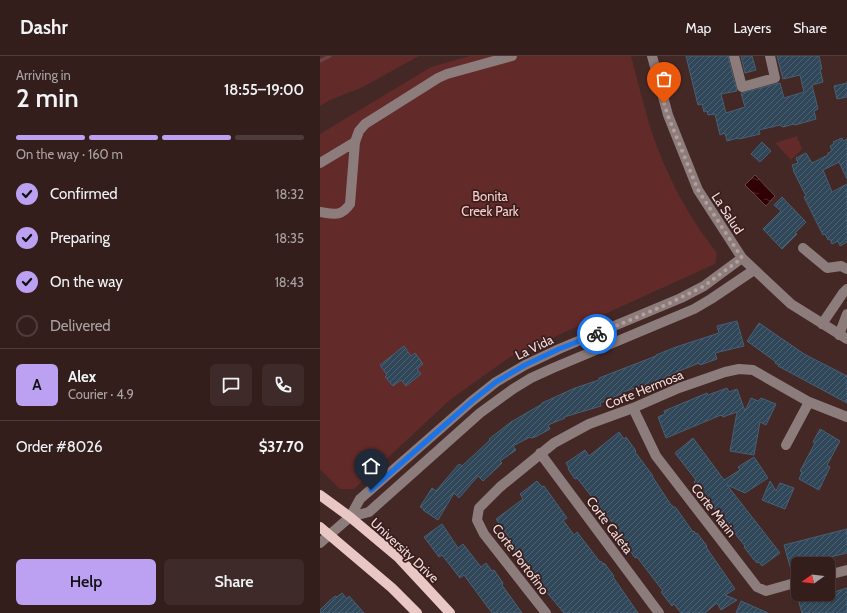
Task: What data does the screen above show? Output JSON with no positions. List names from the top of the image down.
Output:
{
  "streets": {
    "main road": ["University Drive"],
    "street": [
      "La Salud",
      "La Vida",
      "Corte Hermosa",
      "Corte Marin",
      "Corte Caleta",
      "Corte Portofino"
    ]
  },
  "crossings": [
    ["La Salud", "La Vida"],
    ["La Vida", "University Drive"],
    ["Corte Hermosa", "Corte Marin"],
    ["Corte Hermosa", "Corte Caleta"],
    ["Corte Hermosa", "Corte Portofino"]
  ],
  "parks": ["Bonita Creek Park"],
  "north": "left",
  "page": {
    "header": "Dashr",
    "nav": ["Map", "Layers", "Share"],
    "heading": ["2 min", "Arriving in", "18:55–19:00"],
    "panel": [
      "Alex",
      "Courier · 4.9",
      "Order #8026",
      "$37.70"
    ],
    "bar": "On the way · 160 m",
    "list": [
      ["Confirmed", "18:32"],
      ["Preparing", "18:35"],
      ["On the way", "18:43"],
      "Delivered"
    ],
    "round": "A",
    "buttons": ["Help", "Share"]
  }
}
